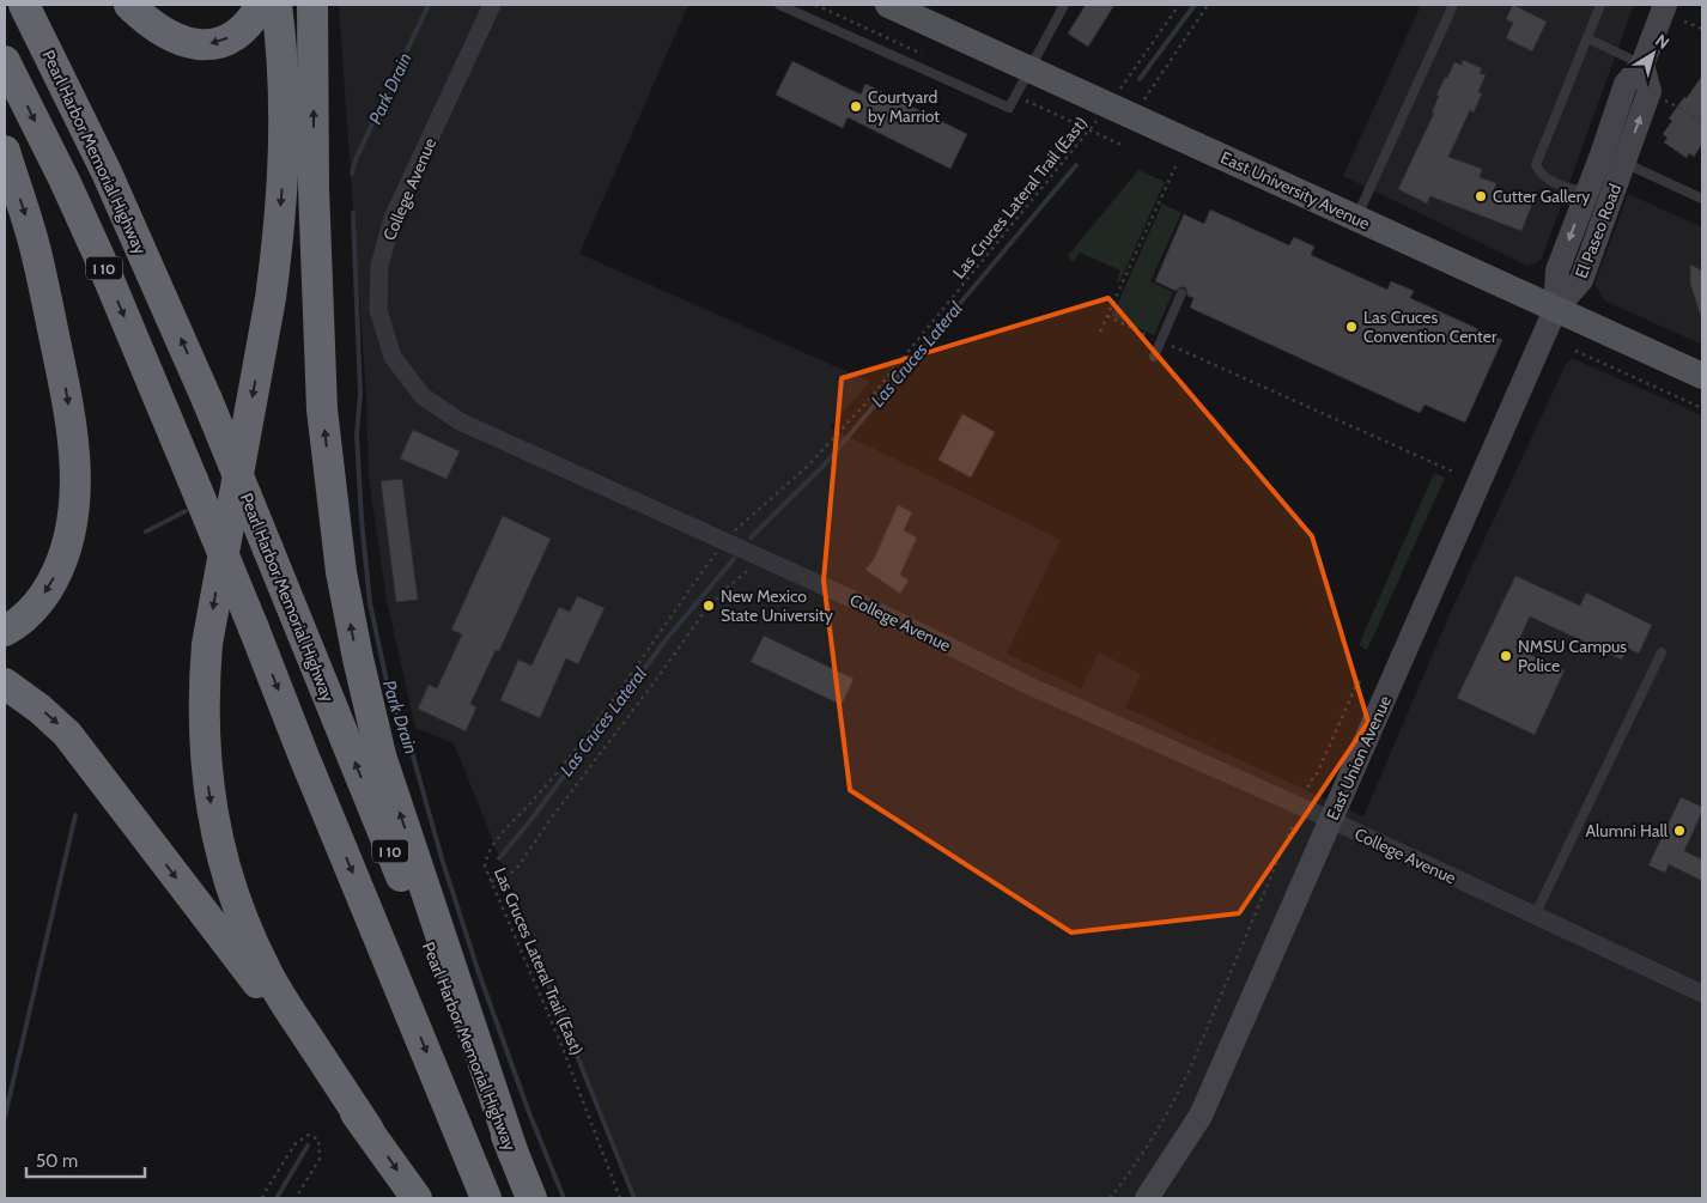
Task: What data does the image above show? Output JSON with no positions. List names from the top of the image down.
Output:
{
  "streets": {
    "highway": ["Pearl Harbor Memorial Highway", "I 10"],
    "main road": ["East University Avenue"],
    "street": ["College Avenue", "El Paseo Road", "East Union Avenue"],
    "path": ["Las Cruces Lateral Trail (East)"]
  },
  "crossings": [
    ["College Avenue", "Las Cruces Lateral Trail (East)"],
    ["College Avenue", "East Union Avenue"],
    ["East University Avenue", "Las Cruces Lateral Trail (East)"],
    ["East University Avenue", "El Paseo Road"],
    ["East University Avenue", "East Union Avenue"],
    ["El Paseo Road", "East Union Avenue"]
  ],
  "water": ["Park Drain", "Las Cruces Lateral"],
  "places": [
    "Courtyard by Marriot",
    "Cutter Gallery",
    "Las Cruces Convention Center",
    "New Mexico State University",
    "NMSU Campus Police",
    "Alumni Hall"
  ],
  "scale_bar": "50 m",
  "north": "top right"
}
